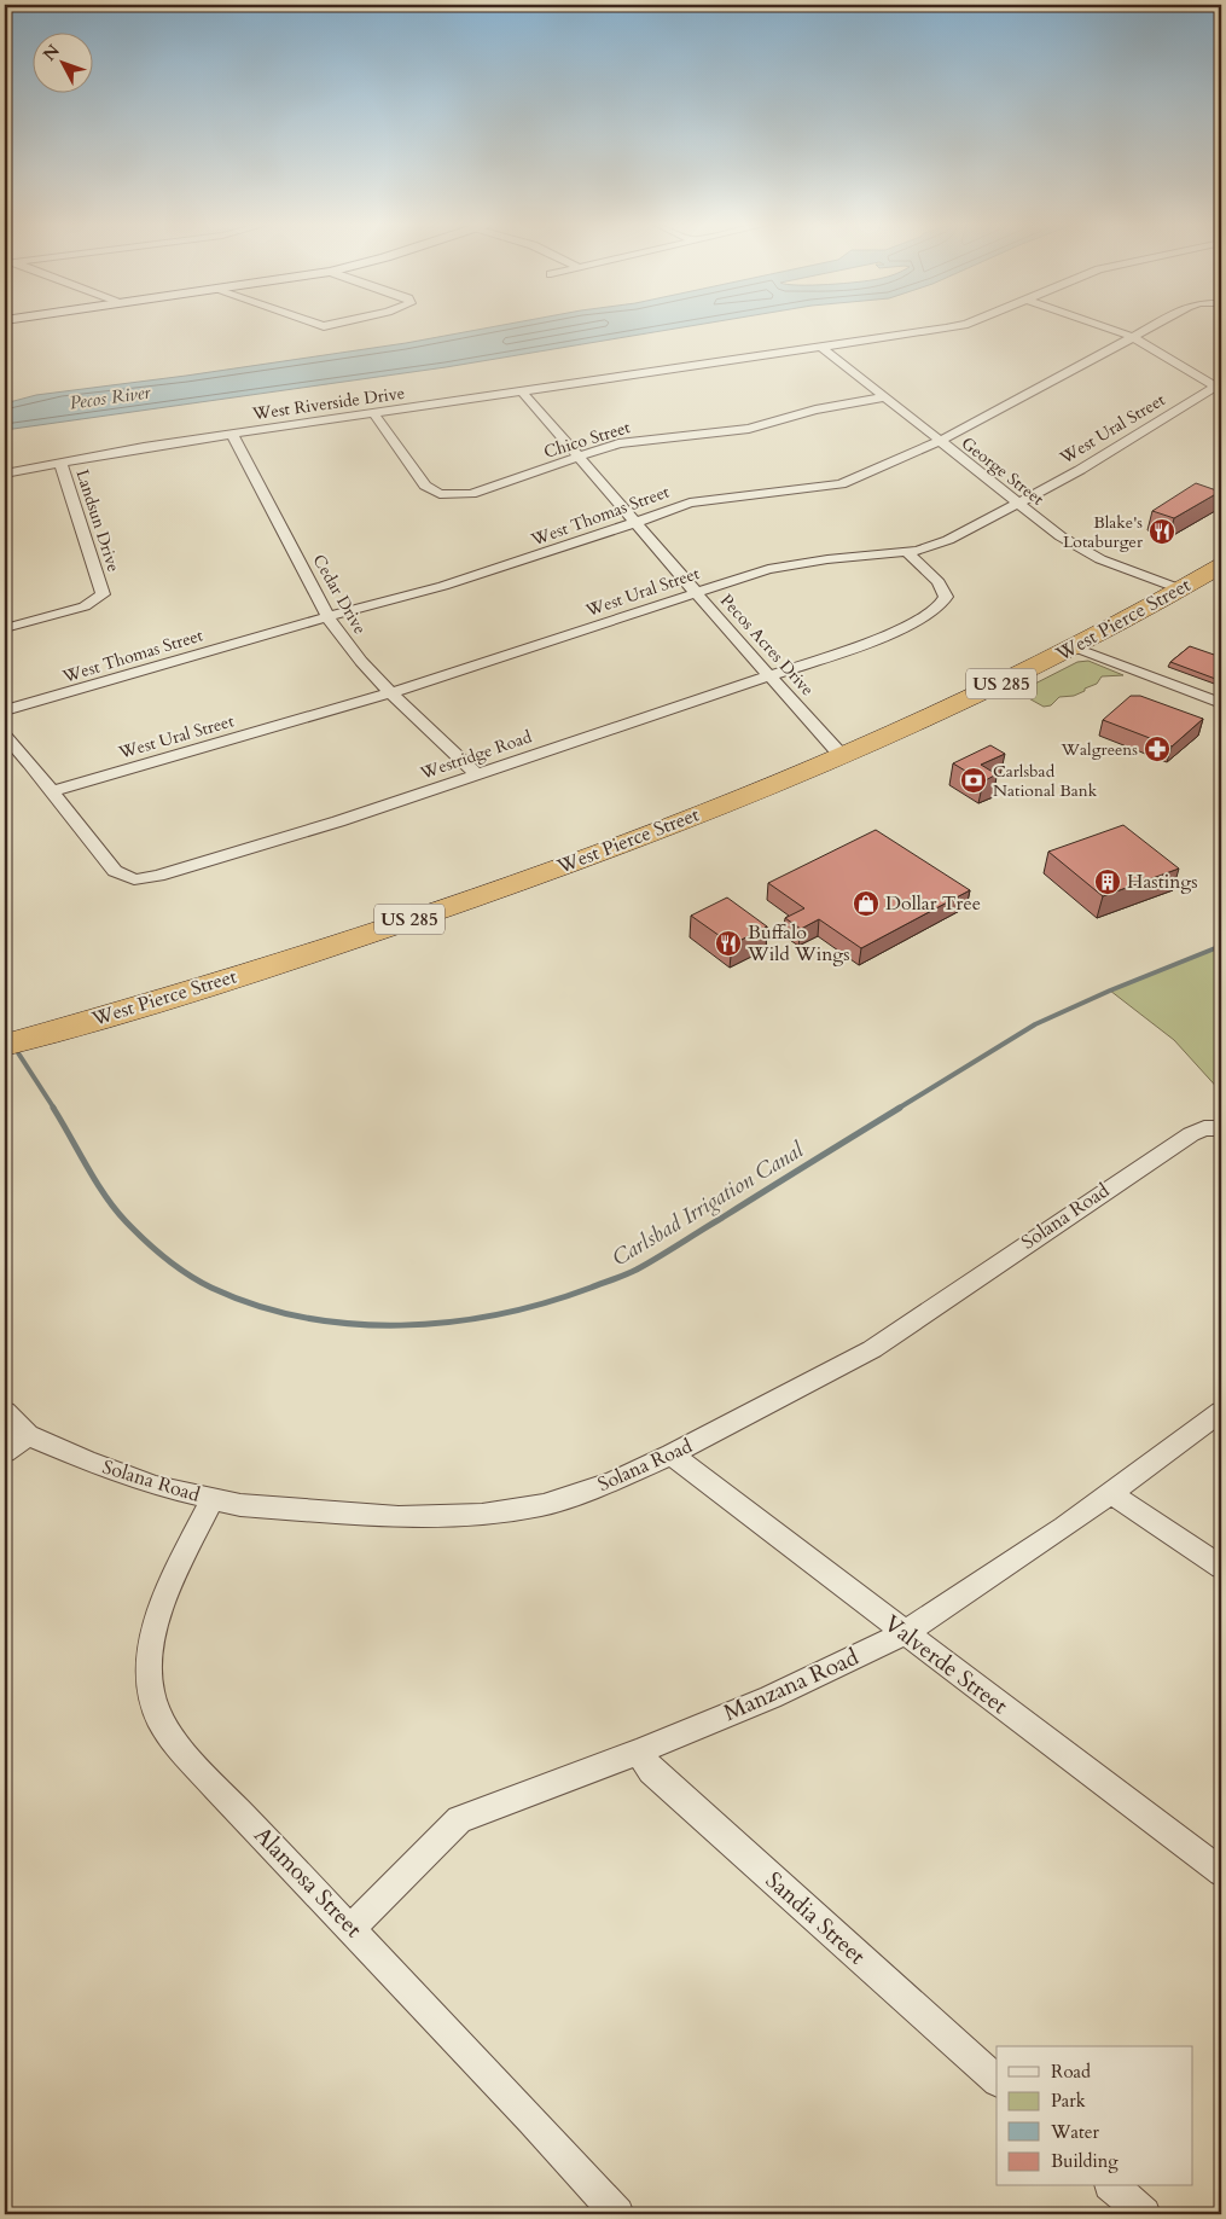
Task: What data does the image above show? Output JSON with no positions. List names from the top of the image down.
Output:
{
  "streets": {
    "highway": ["West Pierce Street", "US 285"],
    "street": [
      "West Riverside Drive",
      "West Ural Street",
      "Chico Street",
      "George Street",
      "West Thomas Street",
      "Landsun Drive",
      "Cedar Drive",
      "Pecos Acres Drive",
      "Westridge Road",
      "Solana Road",
      "Valverde Street",
      "Manzana Road",
      "Alamosa Street",
      "Sandia Street"
    ]
  },
  "crossings": [
    ["West Riverside Drive", "Chico Street"],
    ["West Riverside Drive", "George Street"],
    ["West Riverside Drive", "Landsun Drive"],
    ["West Riverside Drive", "Cedar Drive"],
    ["West Riverside Drive", "Pecos Acres Drive"],
    ["West Ural Street", "George Street"],
    ["West Ural Street", "Cedar Drive"],
    ["West Ural Street", "Pecos Acres Drive"],
    ["West Ural Street", "Westridge Road"],
    ["Chico Street", "George Street"],
    ["Chico Street", "Pecos Acres Drive"],
    ["George Street", "West Thomas Street"],
    ["George Street", "West Pierce Street"],
    ["West Thomas Street", "Cedar Drive"],
    ["West Thomas Street", "Pecos Acres Drive"],
    ["Cedar Drive", "Westridge Road"],
    ["West Pierce Street", "Pecos Acres Drive"],
    ["Pecos Acres Drive", "Westridge Road"],
    ["Solana Road", "Valverde Street"],
    ["Solana Road", "Alamosa Street"],
    ["Valverde Street", "Manzana Road"],
    ["Manzana Road", "Alamosa Street"],
    ["Manzana Road", "Sandia Street"]
  ],
  "water": ["Pecos River", "Carlsbad Irrigation Canal"],
  "places": {
    "restaurant": ["Blake's Lotaburger", "Buffalo Wild Wings"],
    "pharmacy": ["Walgreens"],
    "bank": ["Carlsbad National Bank"],
    "building": ["Hastings"],
    "shop": ["Dollar Tree"]
  },
  "legend": [
    "Road",
    "Park",
    "Water",
    "Building"
  ],
  "north": "top left"
}
